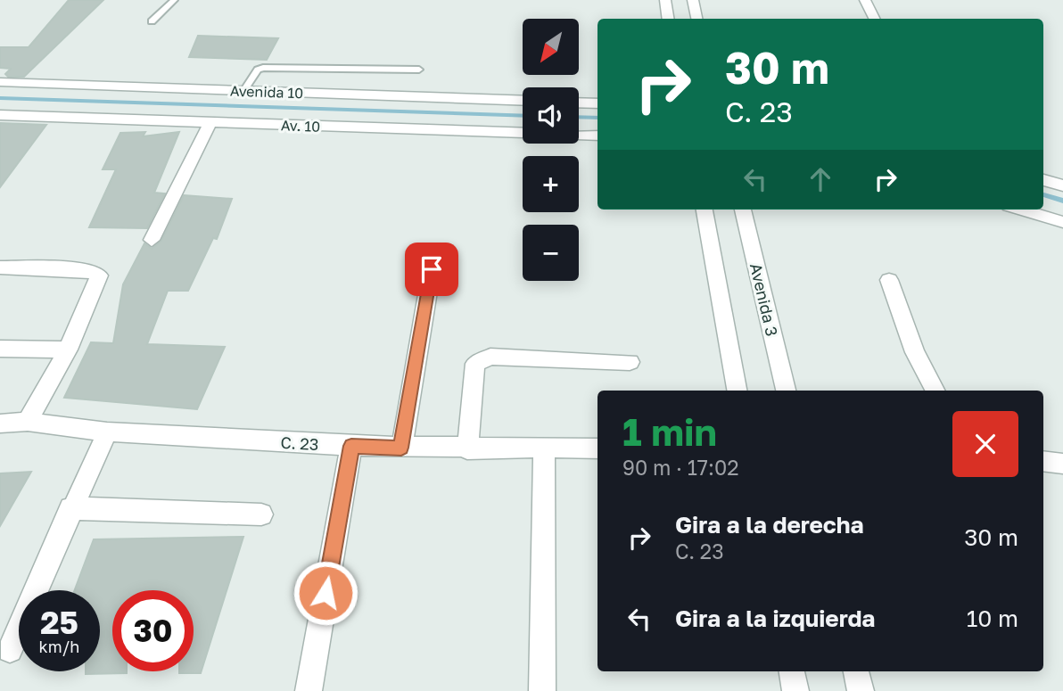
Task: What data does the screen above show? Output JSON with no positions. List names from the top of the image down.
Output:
{
  "streets": {
    "street": [
      "Avenida 10",
      "Av. 10",
      "Avenida 3",
      "C. 23"
    ]
  },
  "north": "bottom left",
  "page": {
    "map_buttons": ["+", "−"],
    "turn": ["30 m", "C. 23"],
    "heading": ["1 min", "90 m · 17:02"],
    "list": [
      {
        "name": "Gira a la derecha",
        "note": "C. 23",
        "value": "30 m"
      },
      {
        "name": "Gira a la izquierda",
        "value": "10 m"
      }
    ],
    "speed": "25 km/h",
    "limit": "30"
  }
}
